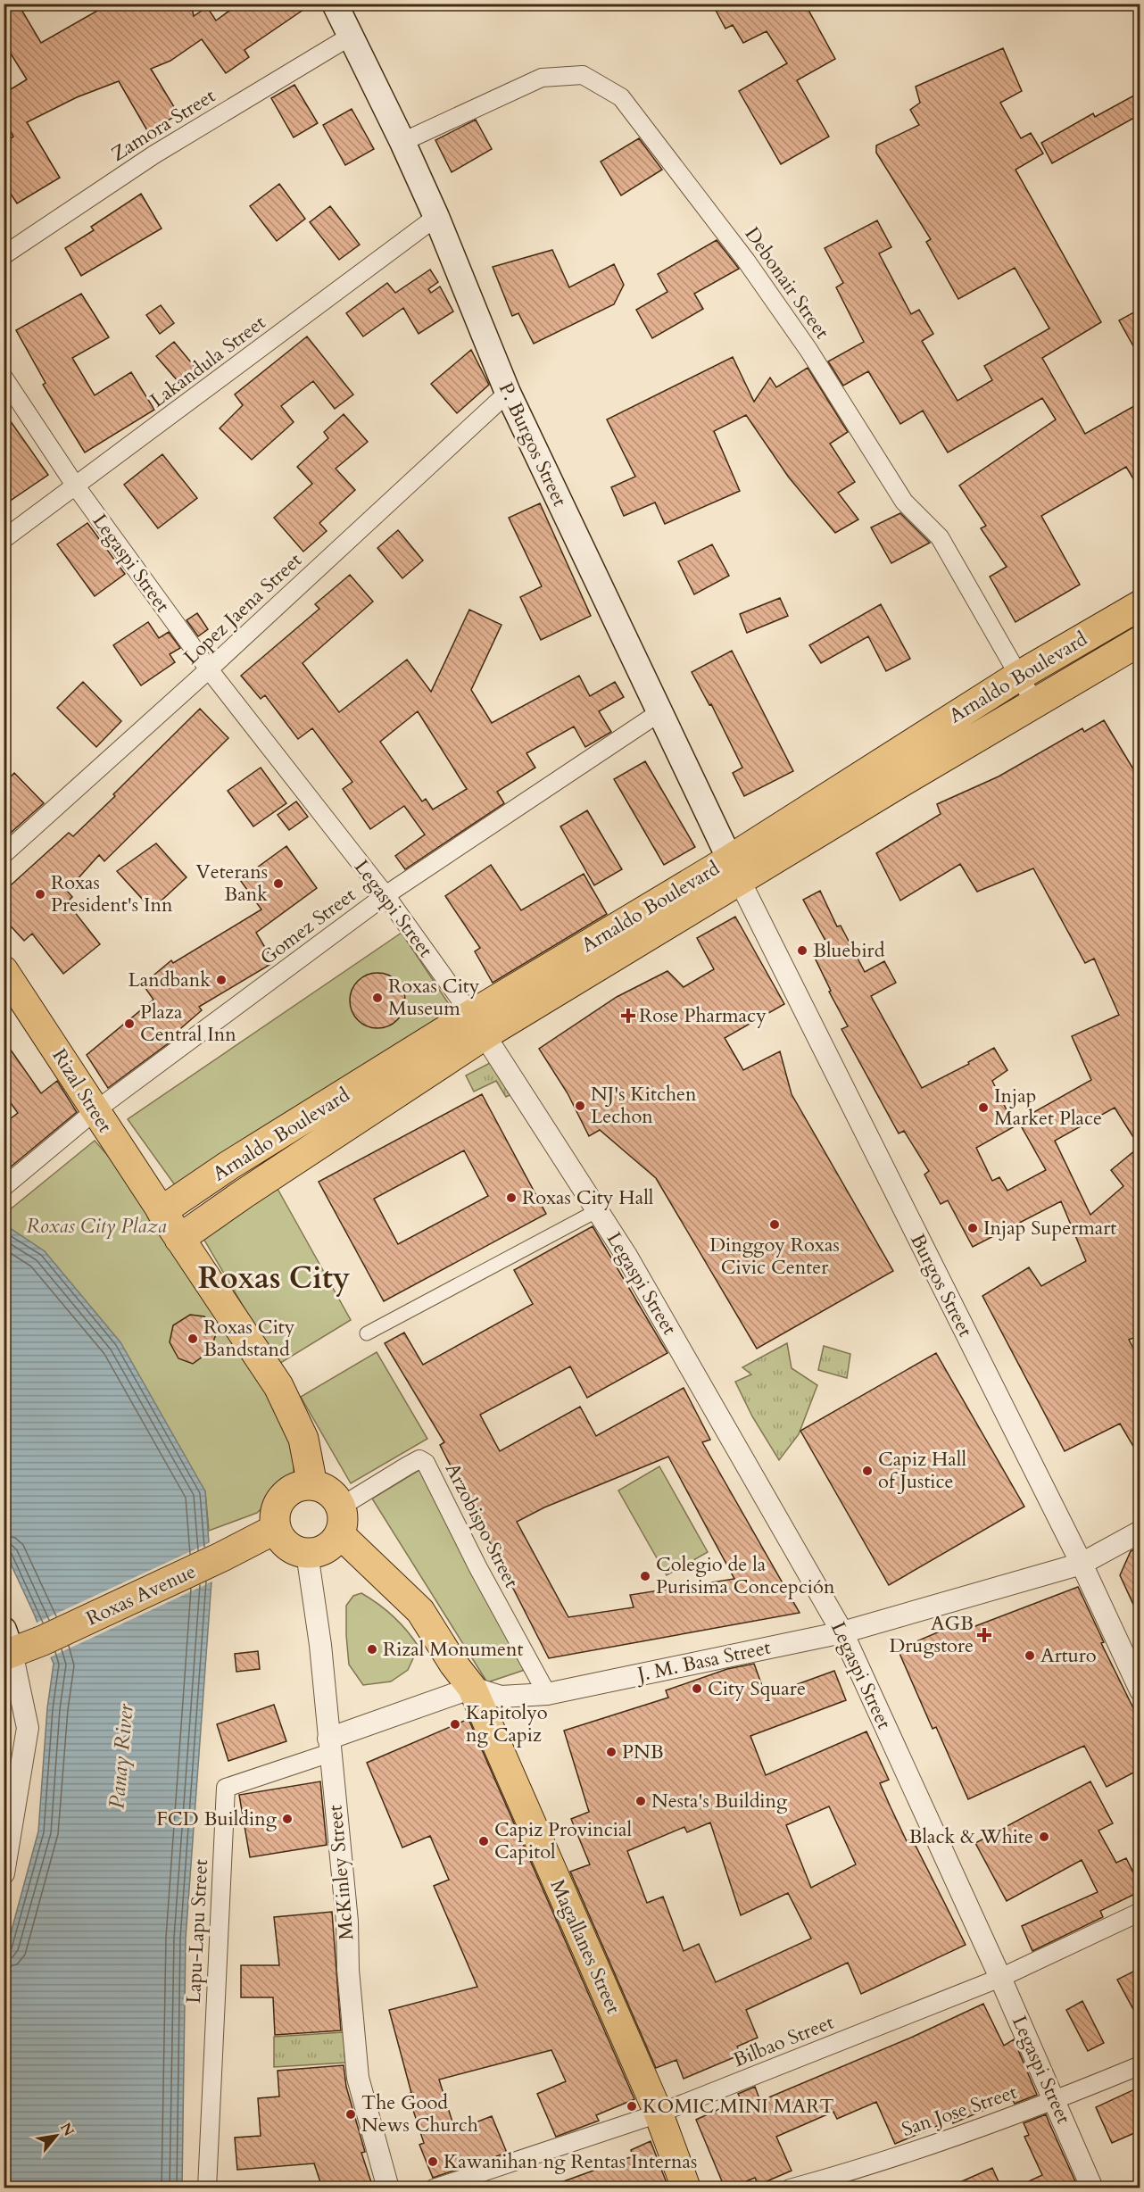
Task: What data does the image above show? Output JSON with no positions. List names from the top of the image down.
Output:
{
  "streets": {
    "highway": ["Arnaldo Boulevard", "Roxas Avenue"],
    "main road": ["P. Burgos Street", "Rizal Street", "Magallanes Street"],
    "street": [
      "Zamora Street",
      "Debonair Street",
      "Lakandula Street",
      "Legaspi Street",
      "Lopez Jaena Street",
      "Gomez Street",
      "Burgos Street",
      "Arzobispo Street",
      "J. M. Basa Street",
      "McKinley Street",
      "Lapu-Lapu Street",
      "Bilbao Street",
      "San Jose Street"
    ]
  },
  "crossings": [
    ["Zamora Street", "P. Burgos Street"],
    ["Debonair Street", "P. Burgos Street"],
    ["Debonair Street", "Arnaldo Boulevard"],
    ["Lakandula Street", "P. Burgos Street"],
    ["Lakandula Street", "Legaspi Street"],
    ["P. Burgos Street", "Lopez Jaena Street"],
    ["P. Burgos Street", "Arnaldo Boulevard"],
    ["P. Burgos Street", "Gomez Street"],
    ["P. Burgos Street", "Burgos Street"],
    ["Legaspi Street", "Lopez Jaena Street"],
    ["Legaspi Street", "Arnaldo Boulevard"],
    ["Legaspi Street", "Gomez Street"],
    ["Legaspi Street", "J. M. Basa Street"],
    ["Legaspi Street", "Bilbao Street"],
    ["Legaspi Street", "San Jose Street"],
    ["Arnaldo Boulevard", "Rizal Street"],
    ["Arnaldo Boulevard", "Burgos Street"],
    ["Gomez Street", "Rizal Street"],
    ["Burgos Street", "J. M. Basa Street"],
    ["Arzobispo Street", "Roxas Avenue"],
    ["Arzobispo Street", "J. M. Basa Street"],
    ["Arzobispo Street", "McKinley Street"],
    ["Arzobispo Street", "Magallanes Street"],
    ["Roxas Avenue", "McKinley Street"],
    ["Roxas Avenue", "Magallanes Street"],
    ["J. M. Basa Street", "Magallanes Street"],
    ["McKinley Street", "Lapu-Lapu Street"],
    ["McKinley Street", "Magallanes Street"],
    ["Magallanes Street", "Bilbao Street"]
  ],
  "districts": ["Roxas City"],
  "water": ["Panay River"],
  "parks": ["Roxas City Plaza"],
  "places": {
    "other": [
      "Veterans Bank",
      "Roxas President's Inn",
      "Bluebird",
      "Landbank",
      "Roxas City Museum",
      "Plaza Central Inn",
      "NJ's Kitchen Lechon",
      "Injap Market Place",
      "Roxas City Hall",
      "Dinggoy Roxas Civic Center",
      "Injap Supermart",
      "Roxas City Bandstand",
      "Capiz Hall of Justice",
      "Colegio de la Purisima Concepción",
      "Rizal Monument",
      "Arturo",
      "City Square",
      "Kapitolyo ng Capiz",
      "PNB",
      "Nesta's Building",
      "FCD Building",
      "Black & White",
      "Capiz Provincial Capitol",
      "KOMIC MINI MART",
      "The Good News Church",
      "Kawanihan ng Rentas Internas"
    ],
    "health": ["Rose Pharmacy", "AGB Drugstore"]
  },
  "north": "top right"
}
